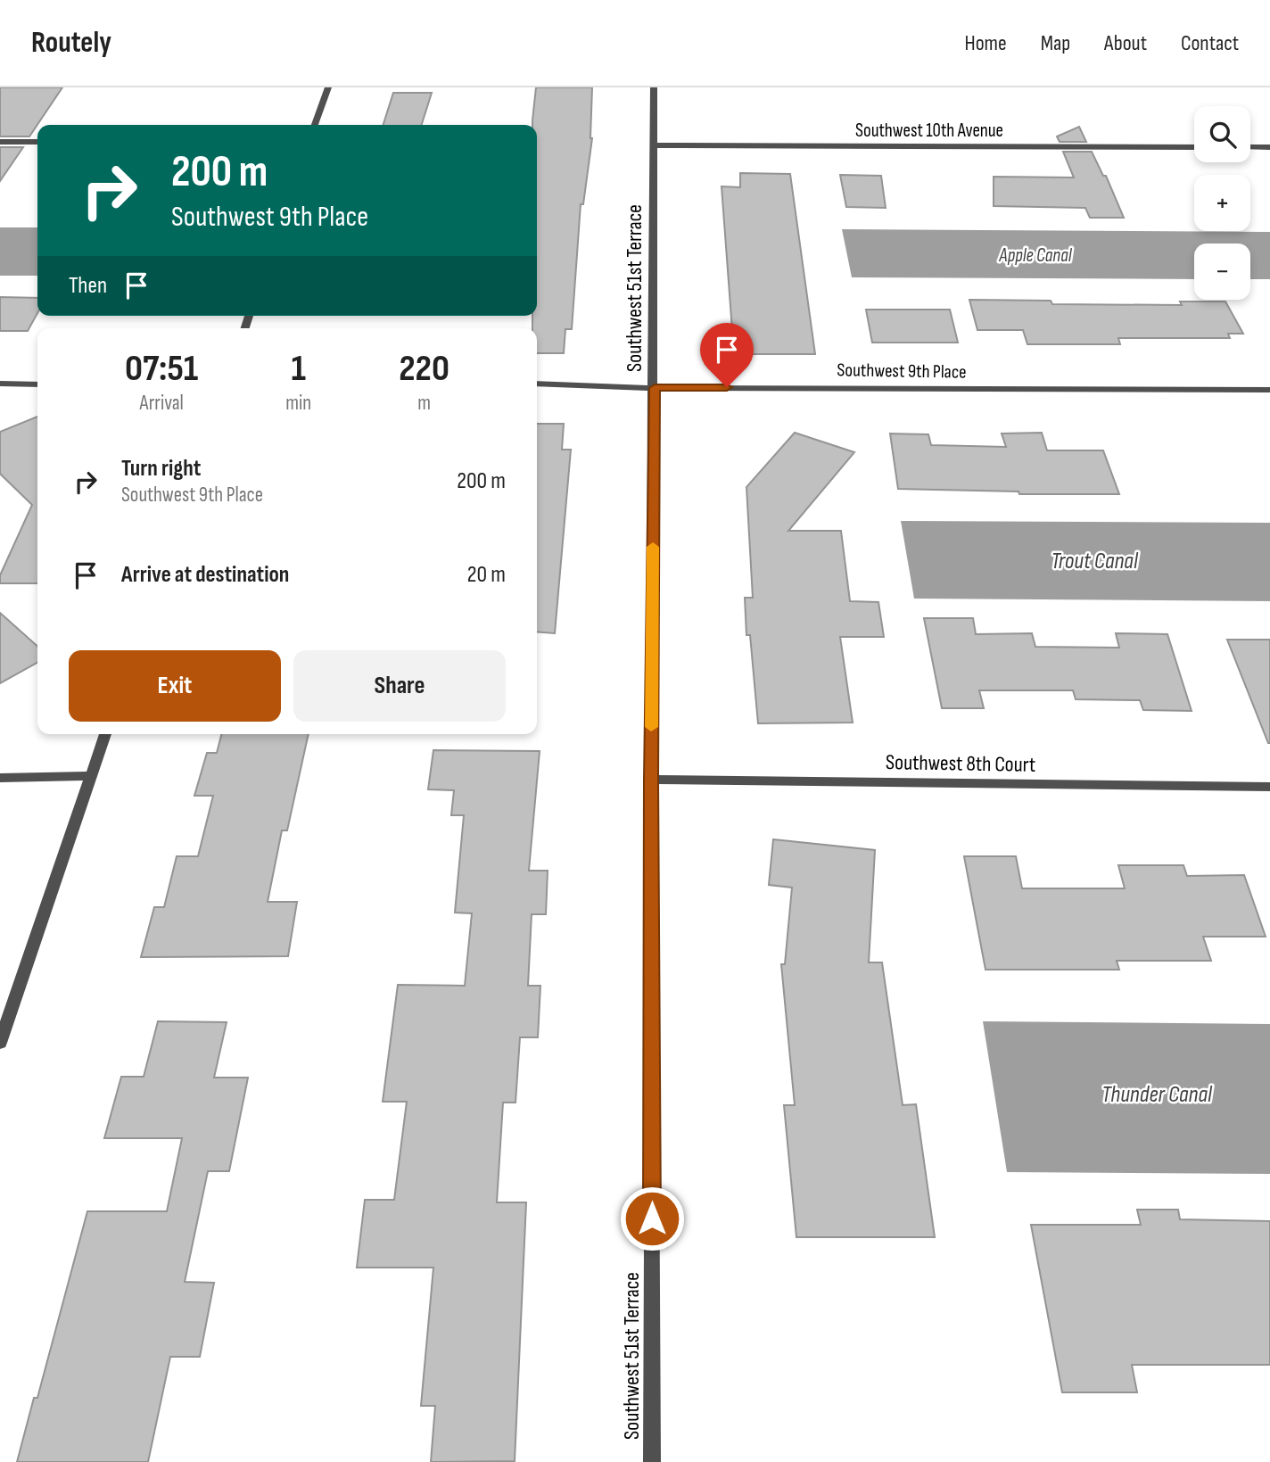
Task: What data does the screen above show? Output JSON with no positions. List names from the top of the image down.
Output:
{
  "streets": {
    "street": [
      "Southwest 10th Avenue",
      "Southwest 51st Terrace",
      "Southwest 9th Place",
      "Southwest 8th Court"
    ]
  },
  "crossings": [
    ["Southwest 10th Avenue", "Southwest 51st Terrace"],
    ["Southwest 51st Terrace", "Southwest 9th Place"],
    ["Southwest 51st Terrace", "Southwest 8th Court"]
  ],
  "water": ["Apple Canal", "Trout Canal", "Thunder Canal"],
  "page": {
    "header": "Routely",
    "nav": [
      "Home",
      "Map",
      "About",
      "Contact"
    ],
    "map_buttons": ["+", "−"],
    "turn": ["200 m", "Southwest 9th Place"],
    "then": "Then",
    "eta": [
      "07:51",
      "Arrival",
      "1",
      "min",
      "220",
      "m"
    ],
    "list": [
      {
        "name": "Turn right",
        "note": "Southwest 9th Place",
        "value": "200 m"
      },
      {
        "name": "Arrive at destination",
        "value": "20 m"
      }
    ],
    "buttons": ["Exit", "Share"]
  }
}
